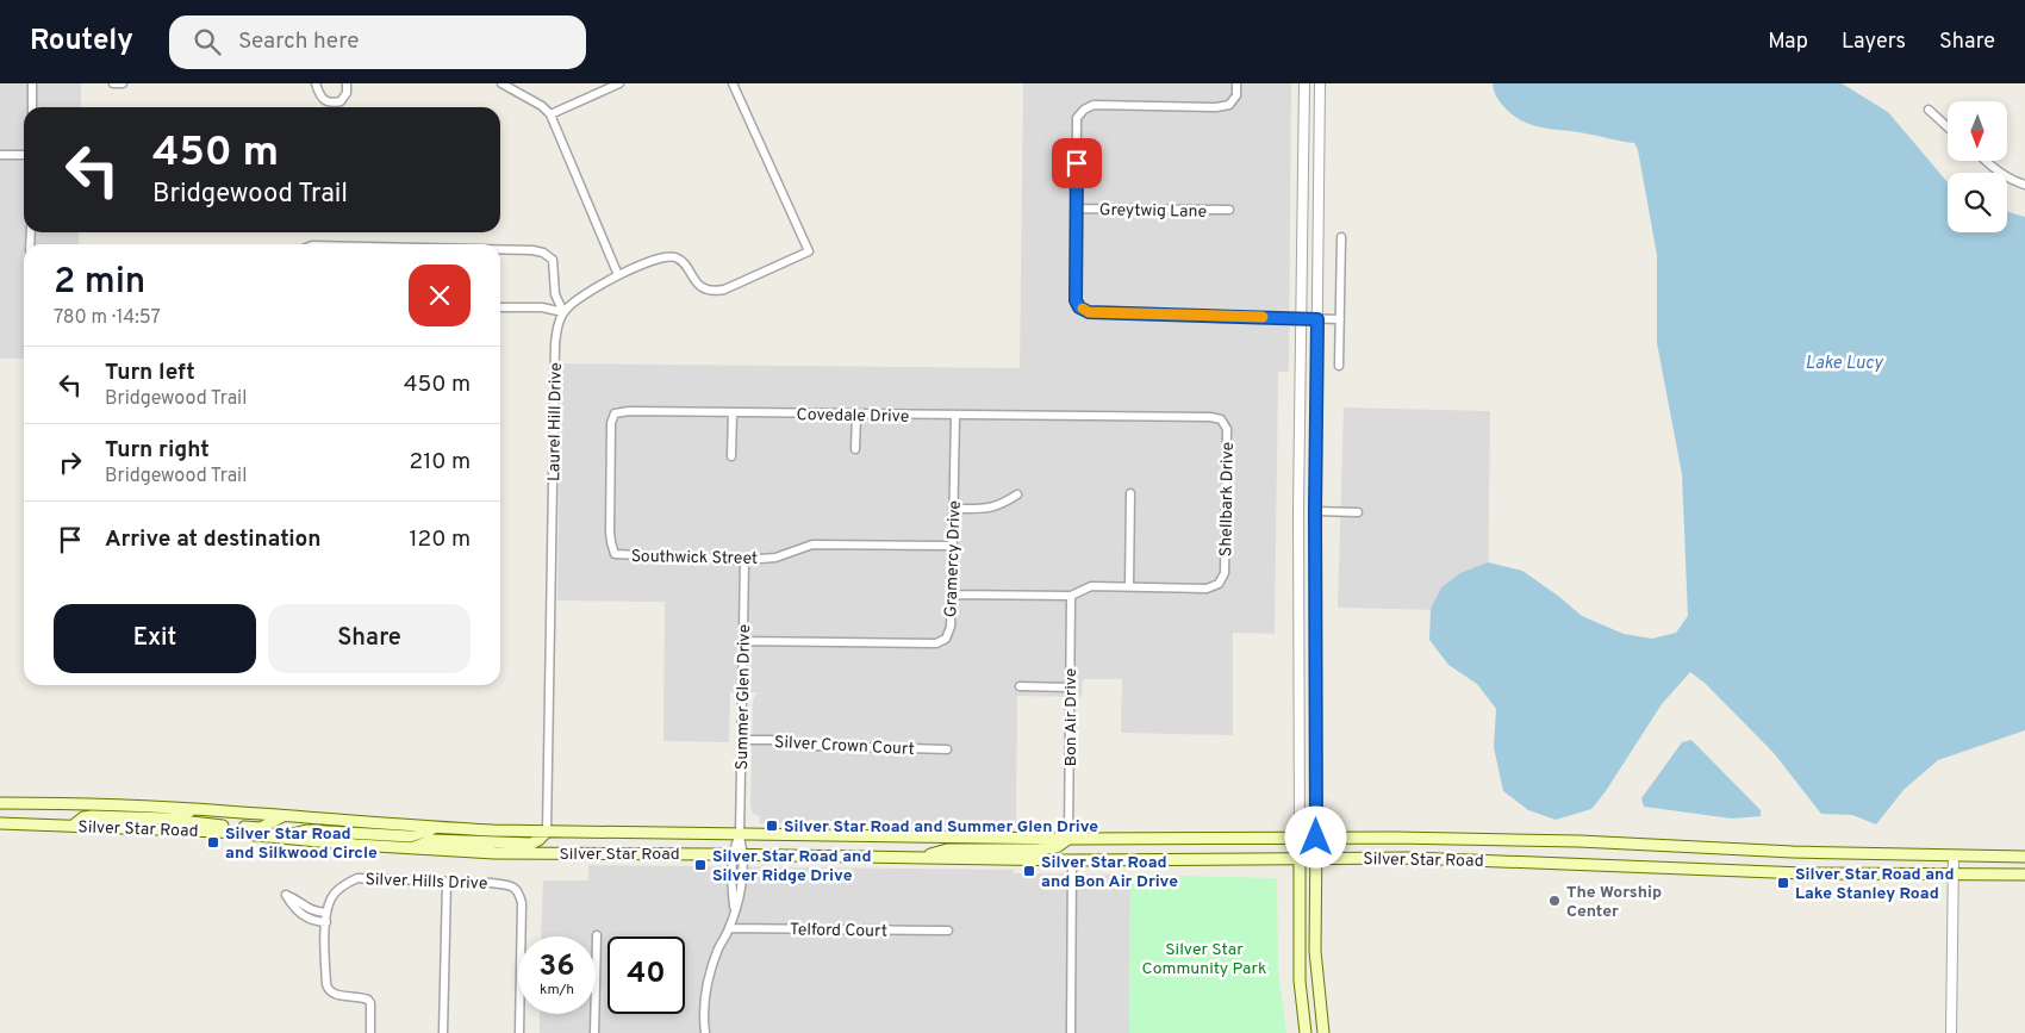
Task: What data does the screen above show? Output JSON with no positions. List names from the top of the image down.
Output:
{
  "streets": {
    "main road": ["Silver Star Road"],
    "street": [
      "Greytwig Lane",
      "Covedale Drive",
      "Laurel Hill Drive",
      "Shellbark Drive",
      "Southwick Street",
      "Gramercy Drive",
      "Summer Glen Drive",
      "Bon Air Drive",
      "Silver Crown Court",
      "Silver Hills Drive",
      "Telford Court"
    ]
  },
  "crossings": [
    ["Covedale Drive", "Shellbark Drive"],
    ["Covedale Drive", "Southwick Street"],
    ["Covedale Drive", "Gramercy Drive"],
    ["Laurel Hill Drive", "Silver Star Road"],
    ["Shellbark Drive", "Gramercy Drive"],
    ["Shellbark Drive", "Bon Air Drive"],
    ["Southwick Street", "Gramercy Drive"],
    ["Southwick Street", "Summer Glen Drive"],
    ["Gramercy Drive", "Summer Glen Drive"],
    ["Summer Glen Drive", "Silver Crown Court"],
    ["Summer Glen Drive", "Silver Star Road"],
    ["Bon Air Drive", "Silver Star Road"]
  ],
  "water": ["Lake Lucy"],
  "parks": ["Silver Star Community Park"],
  "places": {
    "transit": [
      "Silver Star Road and Summer Glen Drive",
      "Silver Star Road and Silkwood Circle",
      "Silver Star Road and Silver Ridge Drive",
      "Silver Star Road and Bon Air Drive",
      "Silver Star Road and Lake Stanley Road"
    ],
    "other": ["The Worship Center"]
  },
  "north": "bottom",
  "page": {
    "header": "Routely",
    "search": "Search here",
    "nav": ["Map", "Layers", "Share"],
    "turn": ["450 m", "Bridgewood Trail"],
    "heading": ["2 min", "780 m · 14:57"],
    "list": [
      {
        "name": "Turn left",
        "note": "Bridgewood Trail",
        "value": "450 m"
      },
      {
        "name": "Turn right",
        "note": "Bridgewood Trail",
        "value": "210 m"
      },
      {
        "name": "Arrive at destination",
        "value": "120 m"
      }
    ],
    "buttons": ["Exit", "Share"],
    "speed": "36 km/h",
    "limit": "40"
  }
}
